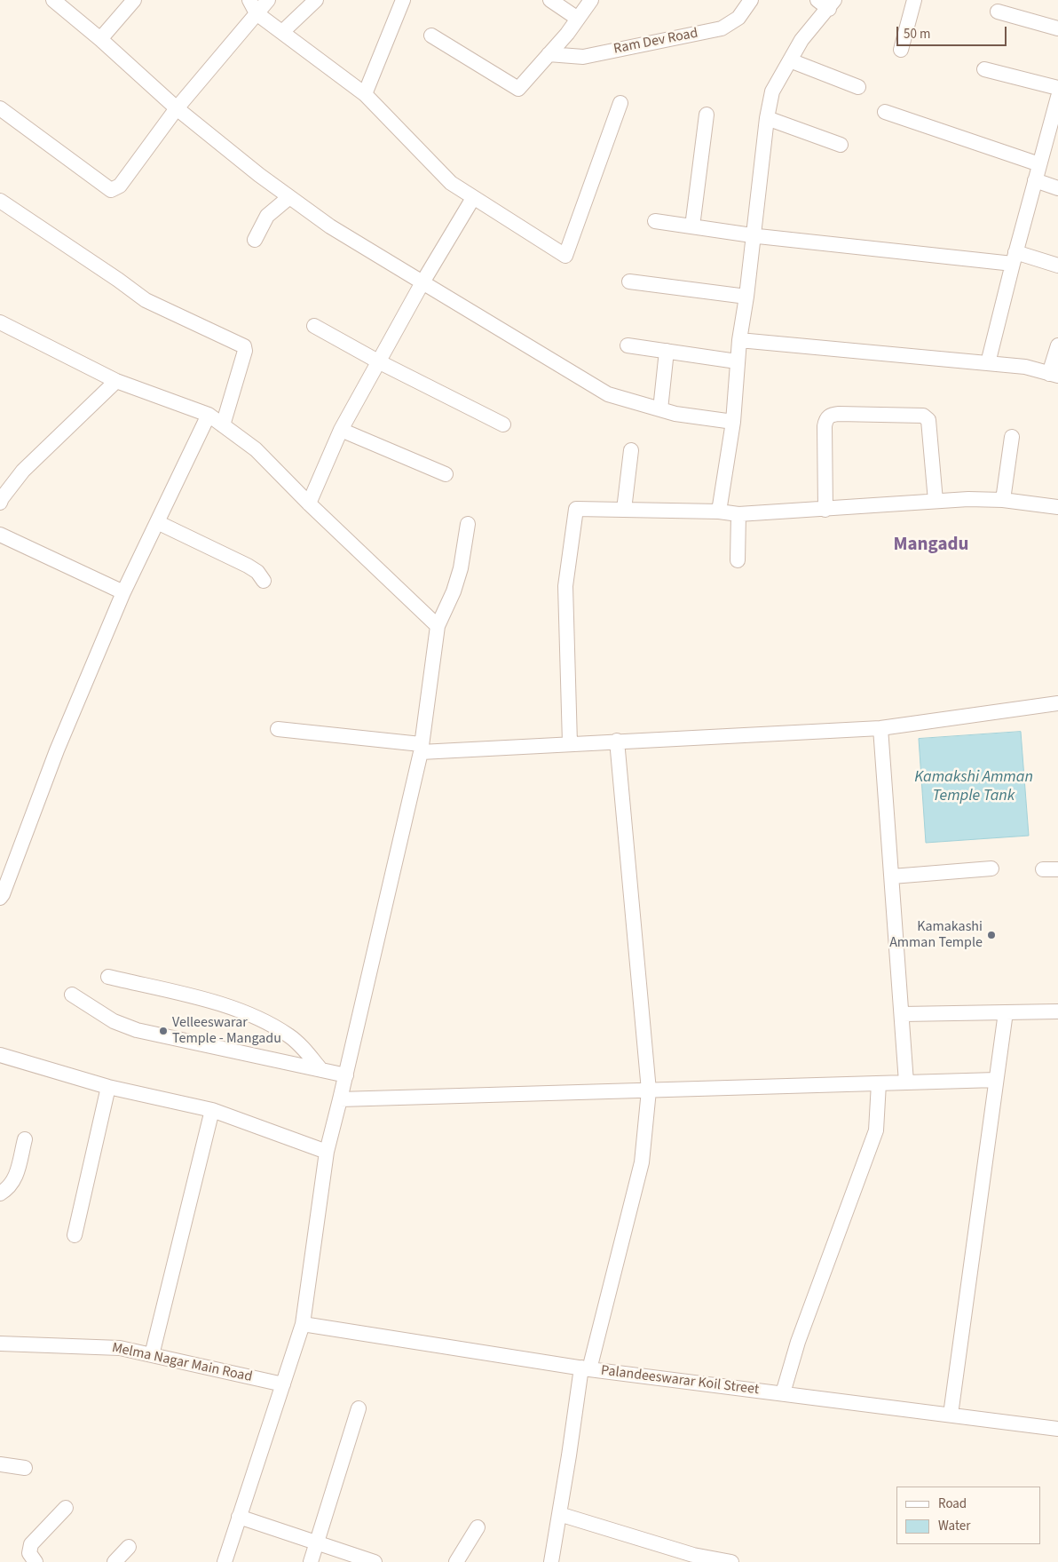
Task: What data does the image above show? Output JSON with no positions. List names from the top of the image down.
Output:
{
  "streets": {
    "street": ["Ram Dev Road", "Melma Nagar Main Road", "Palandeeswarar Koil Street"]
  },
  "districts": ["Mangadu"],
  "water": ["Kamakshi Amman Temple Tank"],
  "places": ["Kamakashi Amman Temple", "Velleeswarar Temple - Mangadu"],
  "legend": ["Road", "Water"],
  "scale_bar": "50 m"
}
